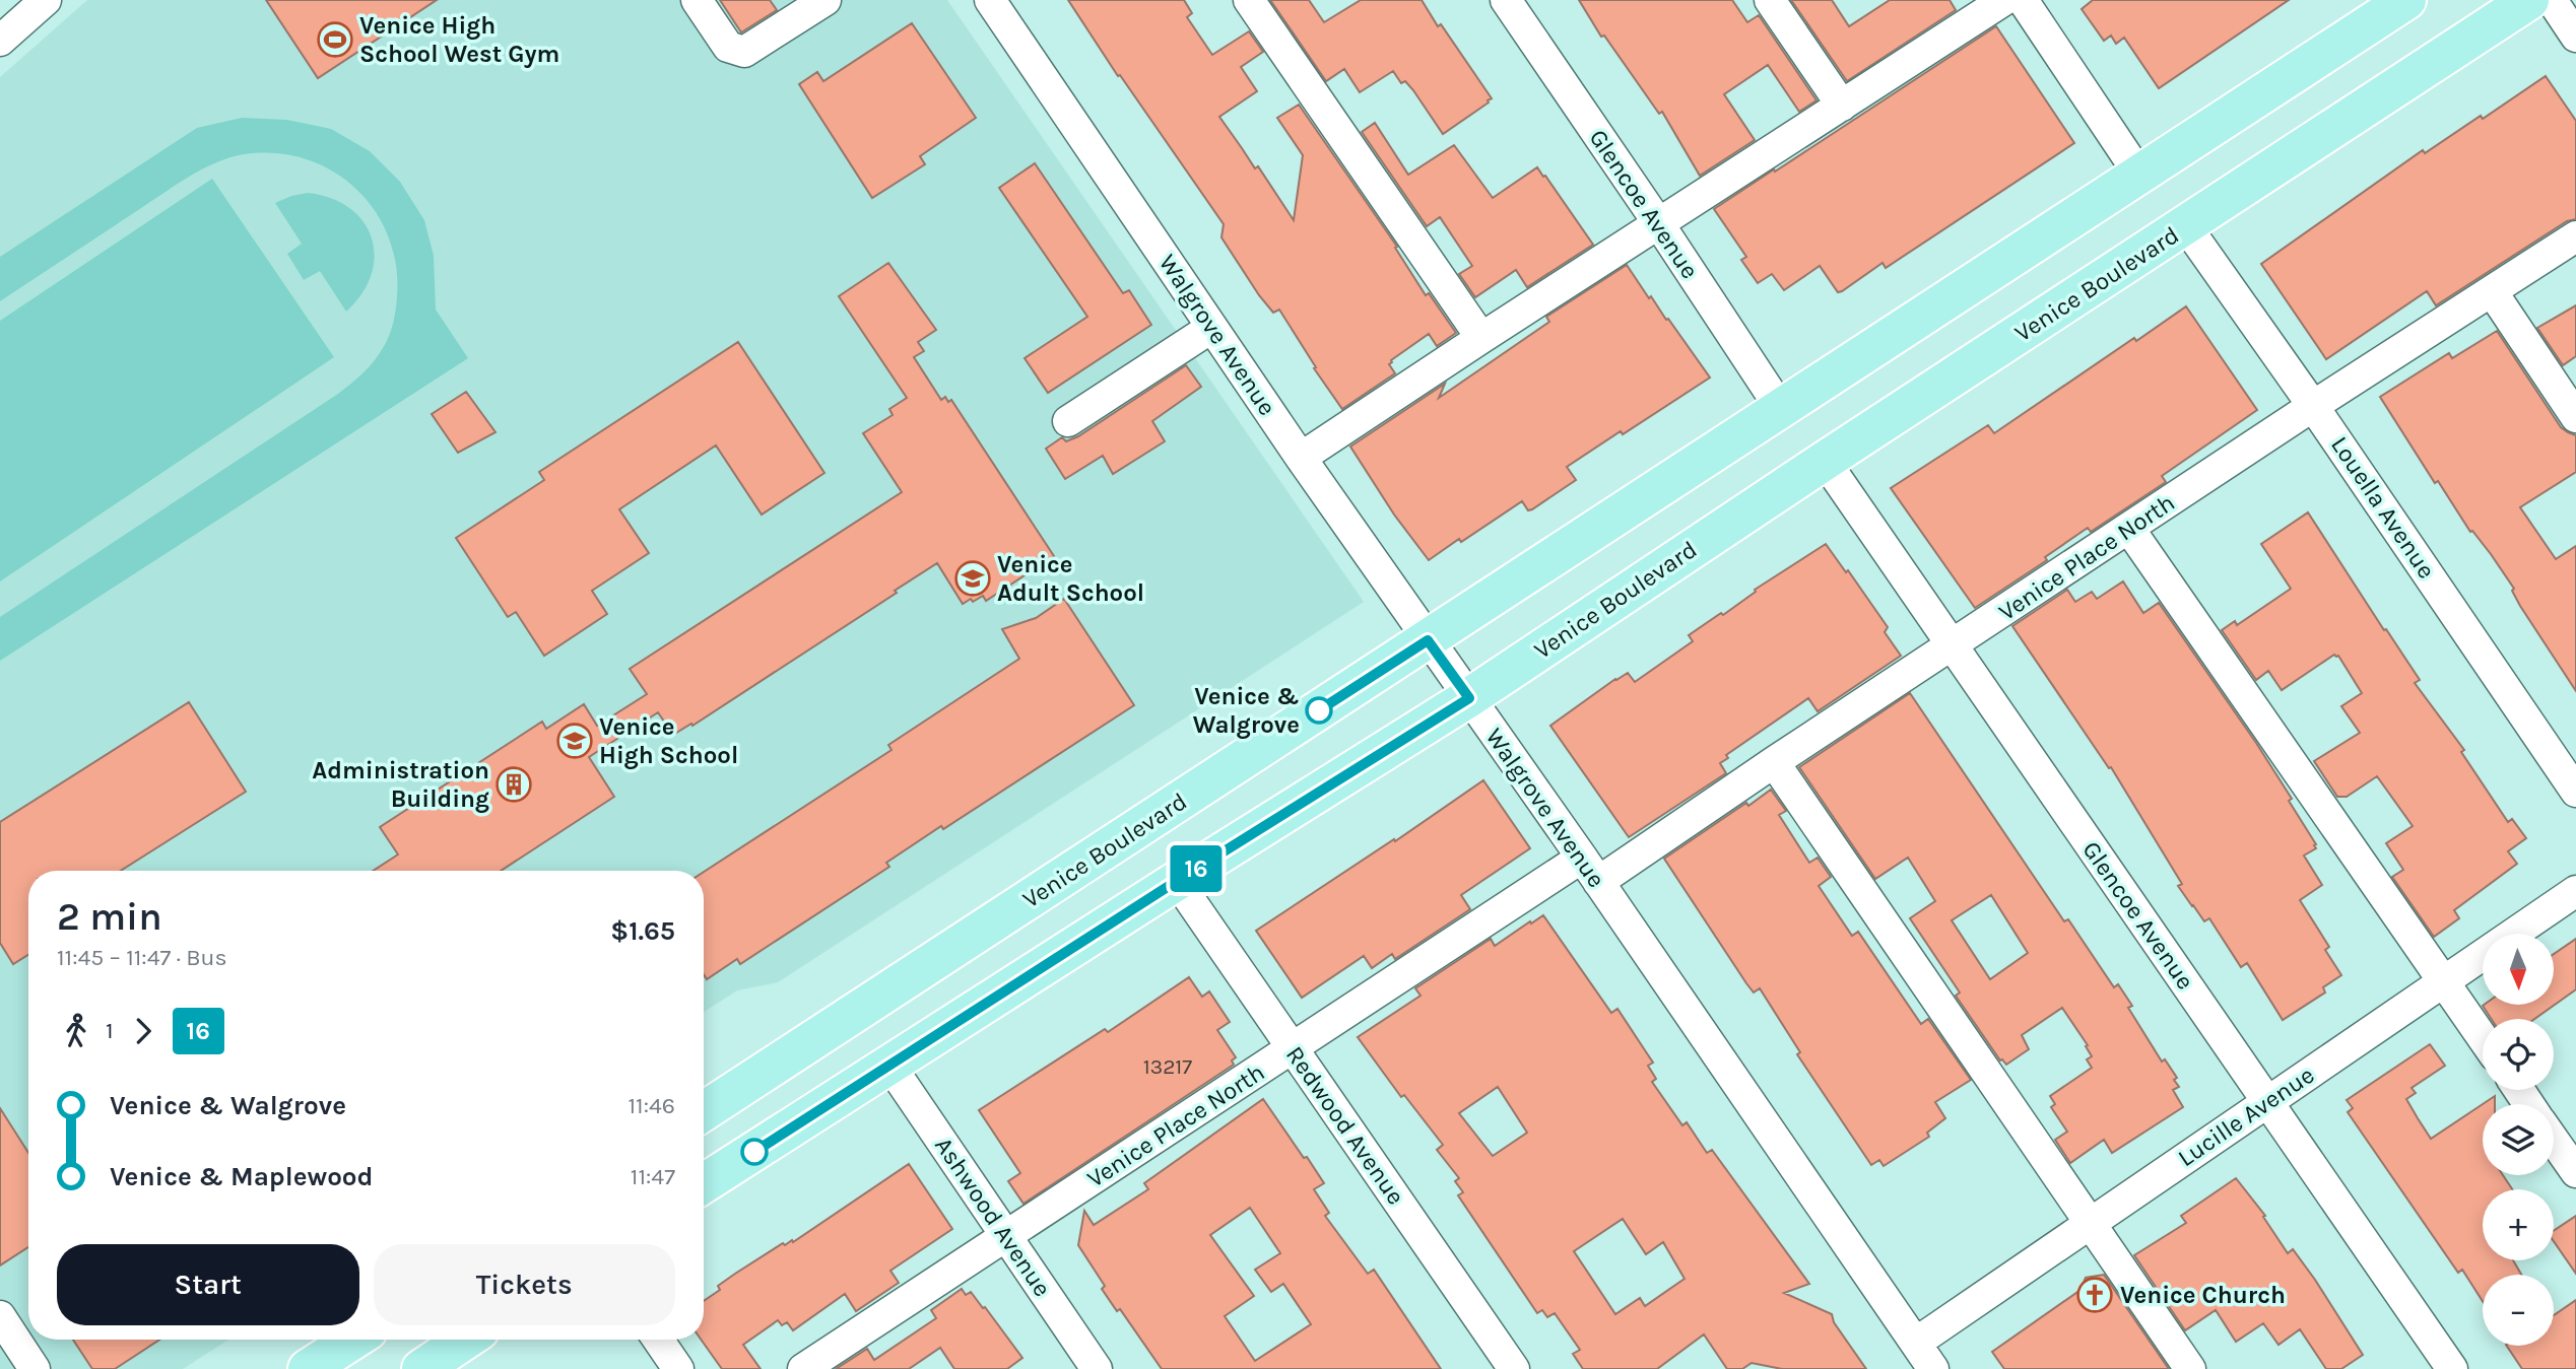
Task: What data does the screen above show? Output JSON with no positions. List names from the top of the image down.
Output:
{
  "streets": {
    "main road": ["Venice Boulevard"],
    "street": [
      "Glencoe Avenue",
      "Walgrove Avenue",
      "Louella Avenue",
      "Venice Place North",
      "Lucille Avenue",
      "Redwood Avenue",
      "Ashwood Avenue"
    ]
  },
  "crossings": [
    ["Glencoe Avenue", "Venice Boulevard"],
    ["Glencoe Avenue", "Venice Place North"],
    ["Glencoe Avenue", "Lucille Avenue"],
    ["Venice Boulevard", "Walgrove Avenue"],
    ["Venice Boulevard", "Louella Avenue"],
    ["Venice Boulevard", "Redwood Avenue"],
    ["Venice Boulevard", "Ashwood Avenue"],
    ["Walgrove Avenue", "Venice Place North"],
    ["Walgrove Avenue", "Lucille Avenue"],
    ["Louella Avenue", "Venice Place North"],
    ["Venice Place North", "Redwood Avenue"],
    ["Venice Place North", "Ashwood Avenue"]
  ],
  "places": {
    "sports": ["Venice High School West Gym"],
    "school or university": ["Venice Adult School", "Venice High School"],
    "other": ["Venice & Walgrove"],
    "building": ["Administration Building"],
    "church": ["Venice Church"]
  },
  "lines": ["bus line 16"],
  "house_numbers": ["13217"],
  "north": "bottom",
  "page": {
    "on_map": "16",
    "heading": ["2 min", "11:45 – 11:47 · Bus", "$1.65"],
    "map_buttons": ["+", "−"],
    "legs": ["1", "16"],
    "list": [
      {
        "name": "Venice & Walgrove",
        "value": "11:46"
      },
      {
        "name": "Venice & Maplewood",
        "value": "11:47"
      }
    ],
    "buttons": ["Start", "Tickets"]
  }
}
